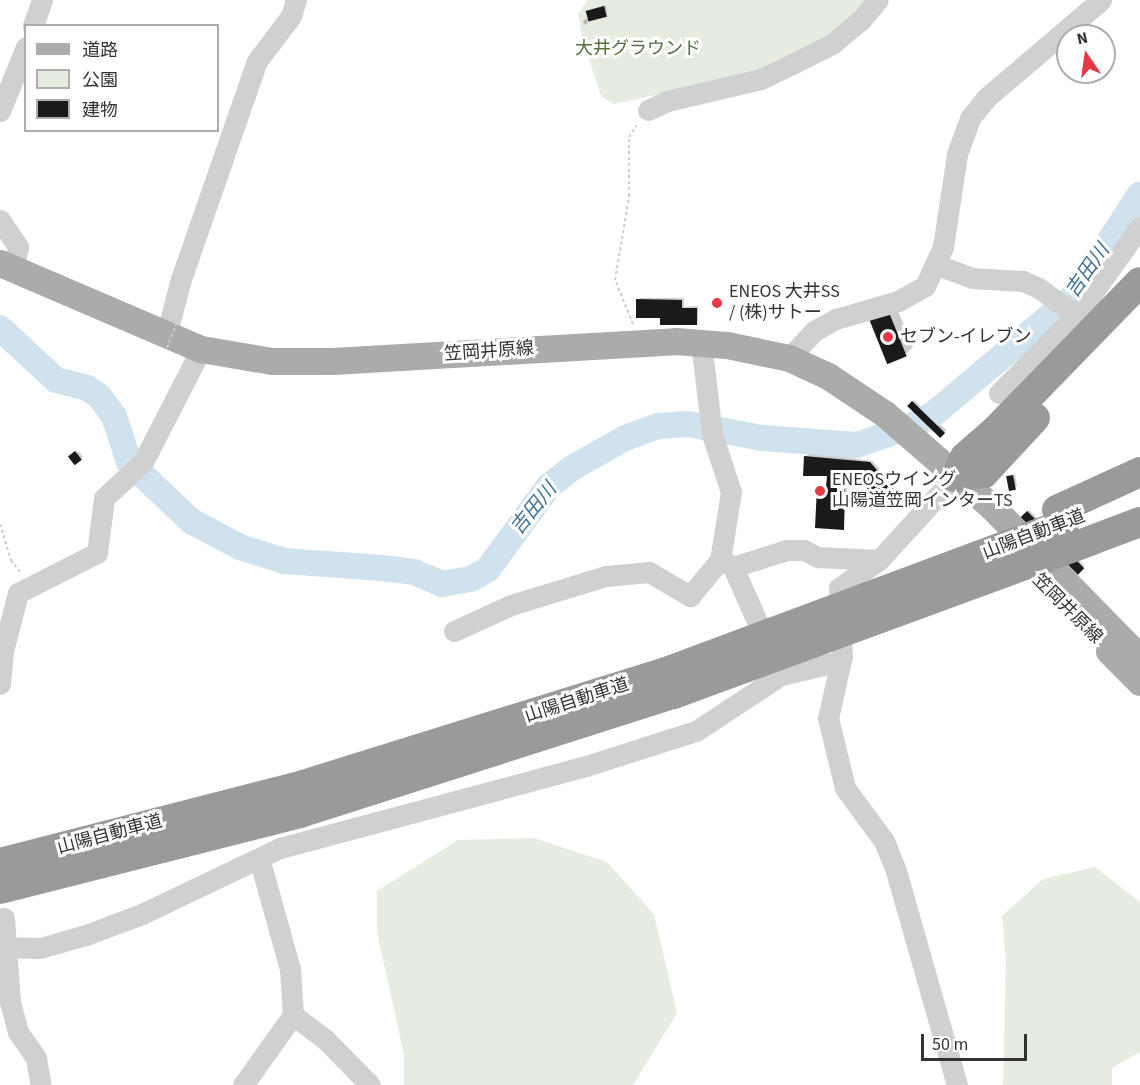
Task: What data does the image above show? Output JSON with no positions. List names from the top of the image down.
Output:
{
  "streets": {
    "highway": ["山陽自動車道"],
    "main road": ["笠岡井原線"]
  },
  "water": ["吉田川"],
  "parks": ["大井グラウンド"],
  "places": ["ENEOS 大井SS / (株)サトー", "セブン-イレブン", "ENEOSウイング 山陽道笠岡インターTS"],
  "legend": ["道路", "公園", "建物"],
  "scale_bar": "50 m",
  "north": "top"
}
